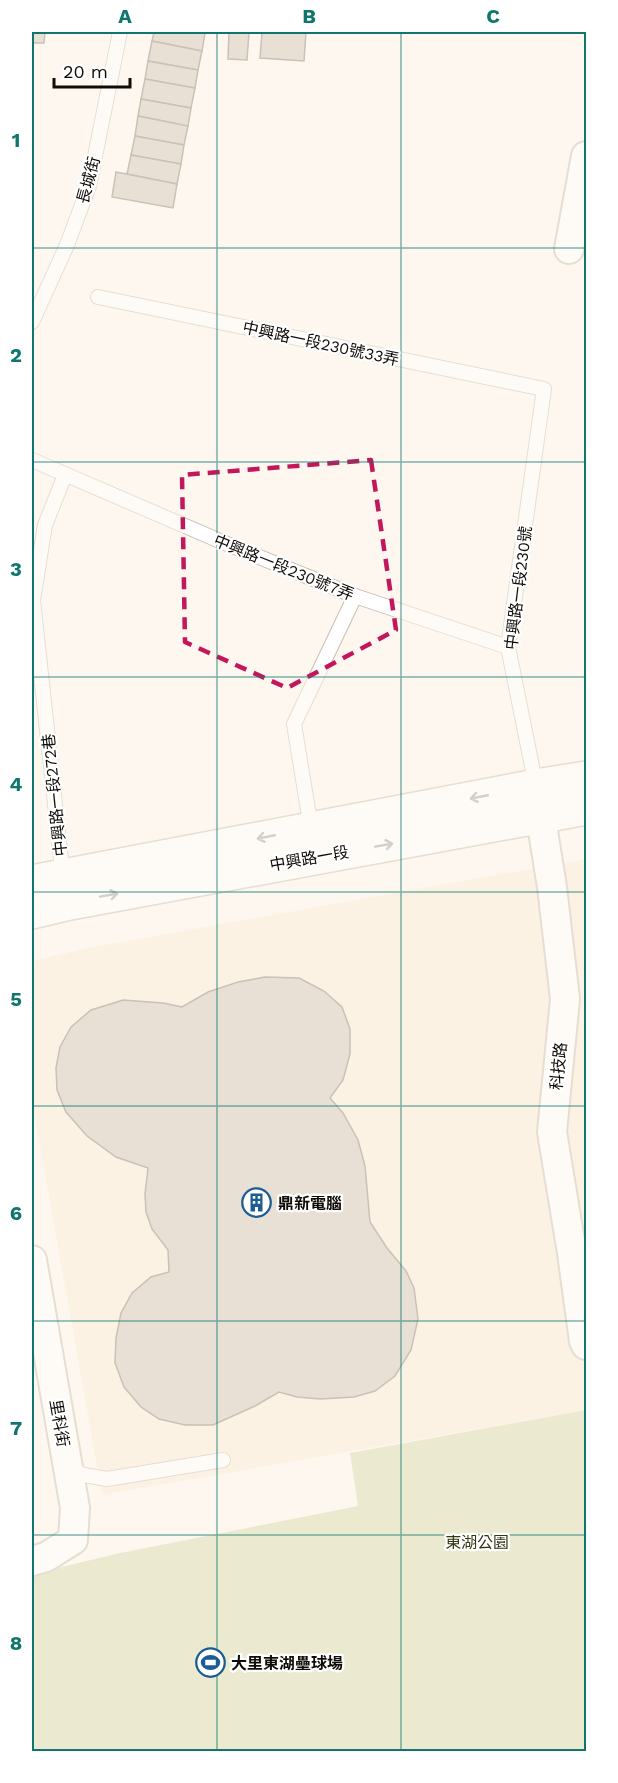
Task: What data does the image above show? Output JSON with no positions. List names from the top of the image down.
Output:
{
  "streets": {
    "main road": ["中興路一段"],
    "street": ["科技路", "里科街"],
    "lane": [
      "長城街",
      "中興路一段230號33弄",
      "中興路一段230號7弄",
      "中興路一段230號",
      "中興路一段272巷"
    ]
  },
  "crossings": [
    ["中興路一段230號33弄", "中興路一段230號"],
    ["中興路一段230號7弄", "中興路一段230號"],
    ["中興路一段230號7弄", "中興路一段272巷"],
    ["中興路一段230號", "中興路一段"],
    ["中興路一段230號", "科技路"],
    ["中興路一段272巷", "中興路一段"],
    ["中興路一段", "科技路"]
  ],
  "parks": ["東湖公園"],
  "places": {
    "building": ["鼎新電腦"],
    "sports": ["大里東湖壘球場"]
  },
  "scale_bar": "20 m",
  "grid": {
    "columns": ["A", "B", "C"],
    "rows": [
      "1",
      "2",
      "3",
      "4",
      "5",
      "6",
      "7",
      "8"
    ]
  }
}
